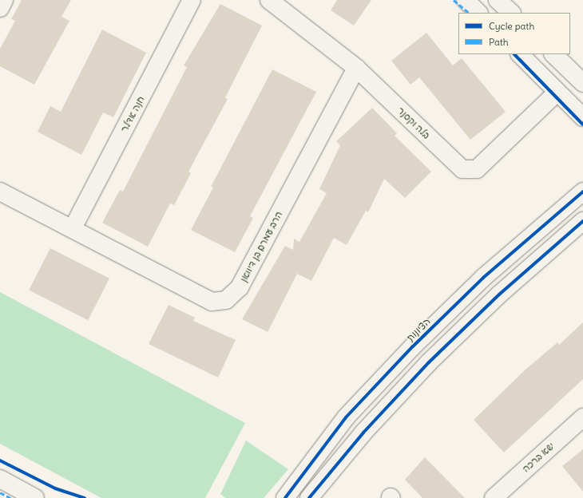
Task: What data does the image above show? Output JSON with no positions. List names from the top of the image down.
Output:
{
  "streets": {
    "street": [
      "חנה אדלר",
      "בלה וקסנר",
      "הרב עמרם בן דיוואן",
      "הציונות",
      "ישא ברכה"
    ]
  },
  "crossings": [
    ["חנה אדלר", "הרב עמרם בן דיוואן"],
    ["בלה וקסנר", "הרב עמרם בן דיוואן"]
  ],
  "legend": ["Cycle path", "Path"]
}
